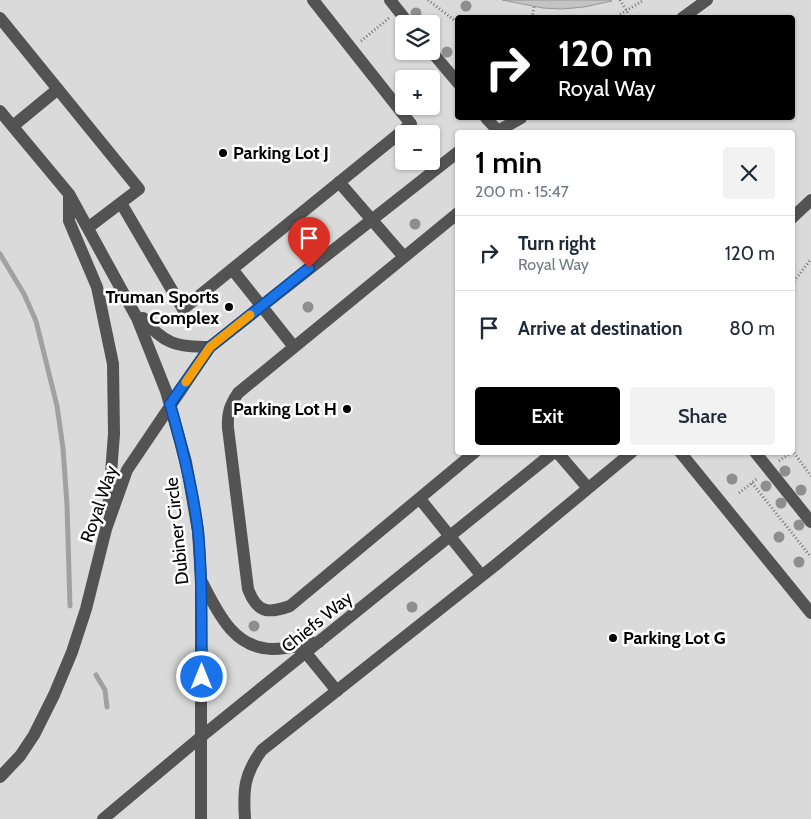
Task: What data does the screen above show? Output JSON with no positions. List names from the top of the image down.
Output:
{
  "streets": {
    "street": ["Royal Way", "Dubiner Circle", "Chiefs Way"]
  },
  "crossings": [
    ["Royal Way", "Dubiner Circle"],
    ["Dubiner Circle", "Chiefs Way"]
  ],
  "places": [
    "Parking Lot J",
    "Truman Sports Complex",
    "Parking Lot H",
    "Parking Lot G"
  ],
  "page": {
    "map_buttons": ["+", "−"],
    "turn": ["120 m", "Royal Way"],
    "heading": ["1 min", "200 m · 15:47"],
    "list": [
      {
        "name": "Turn right",
        "note": "Royal Way",
        "value": "120 m"
      },
      {
        "name": "Arrive at destination",
        "value": "80 m"
      }
    ],
    "buttons": ["Exit", "Share"]
  }
}
